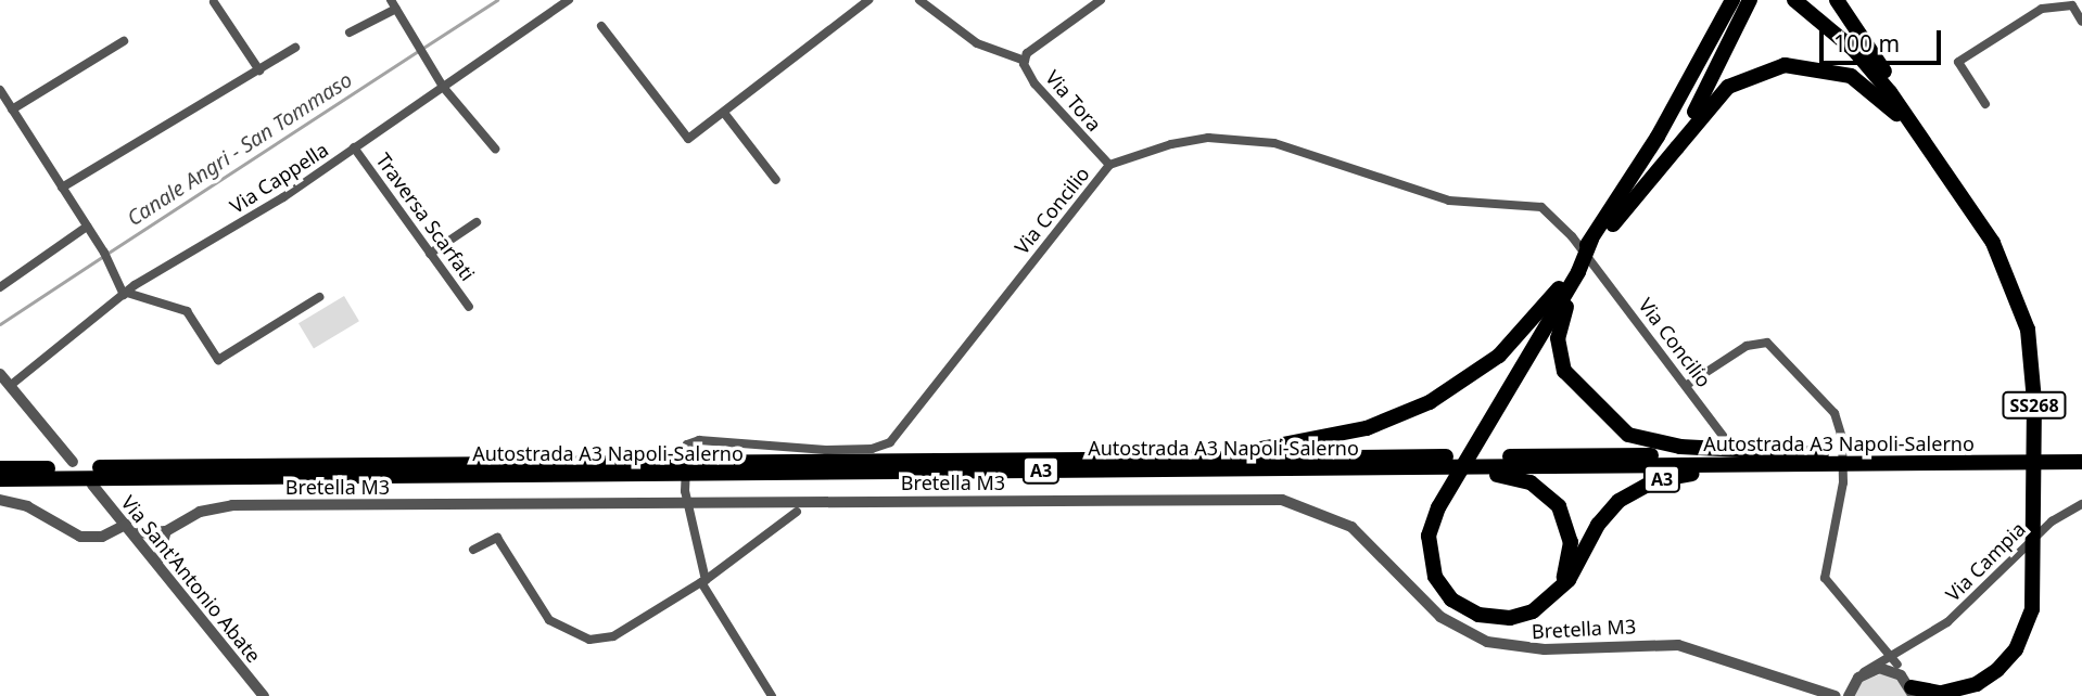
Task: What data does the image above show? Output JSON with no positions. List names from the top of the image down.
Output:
{
  "streets": {
    "highway": ["SS268", "Autostrada A3 Napoli-Salerno", "A3"],
    "street": [
      "Via Tora",
      "Via Cappella",
      "Via Concilio",
      "Traversa Scarfati",
      "Bretella M3",
      "Via Campia",
      "Via Sant'Antonio Abate"
    ]
  },
  "crossings": [
    ["Via Tora", "Via Concilio"],
    ["Via Cappella", "Traversa Scarfati"],
    ["SS268", "A3"],
    ["Autostrada A3 Napoli-Salerno", "A3"],
    ["Bretella M3", "Via Sant'Antonio Abate"]
  ],
  "water": ["Canale Angri - San Tommaso"],
  "scale_bar": "100 m"
}
